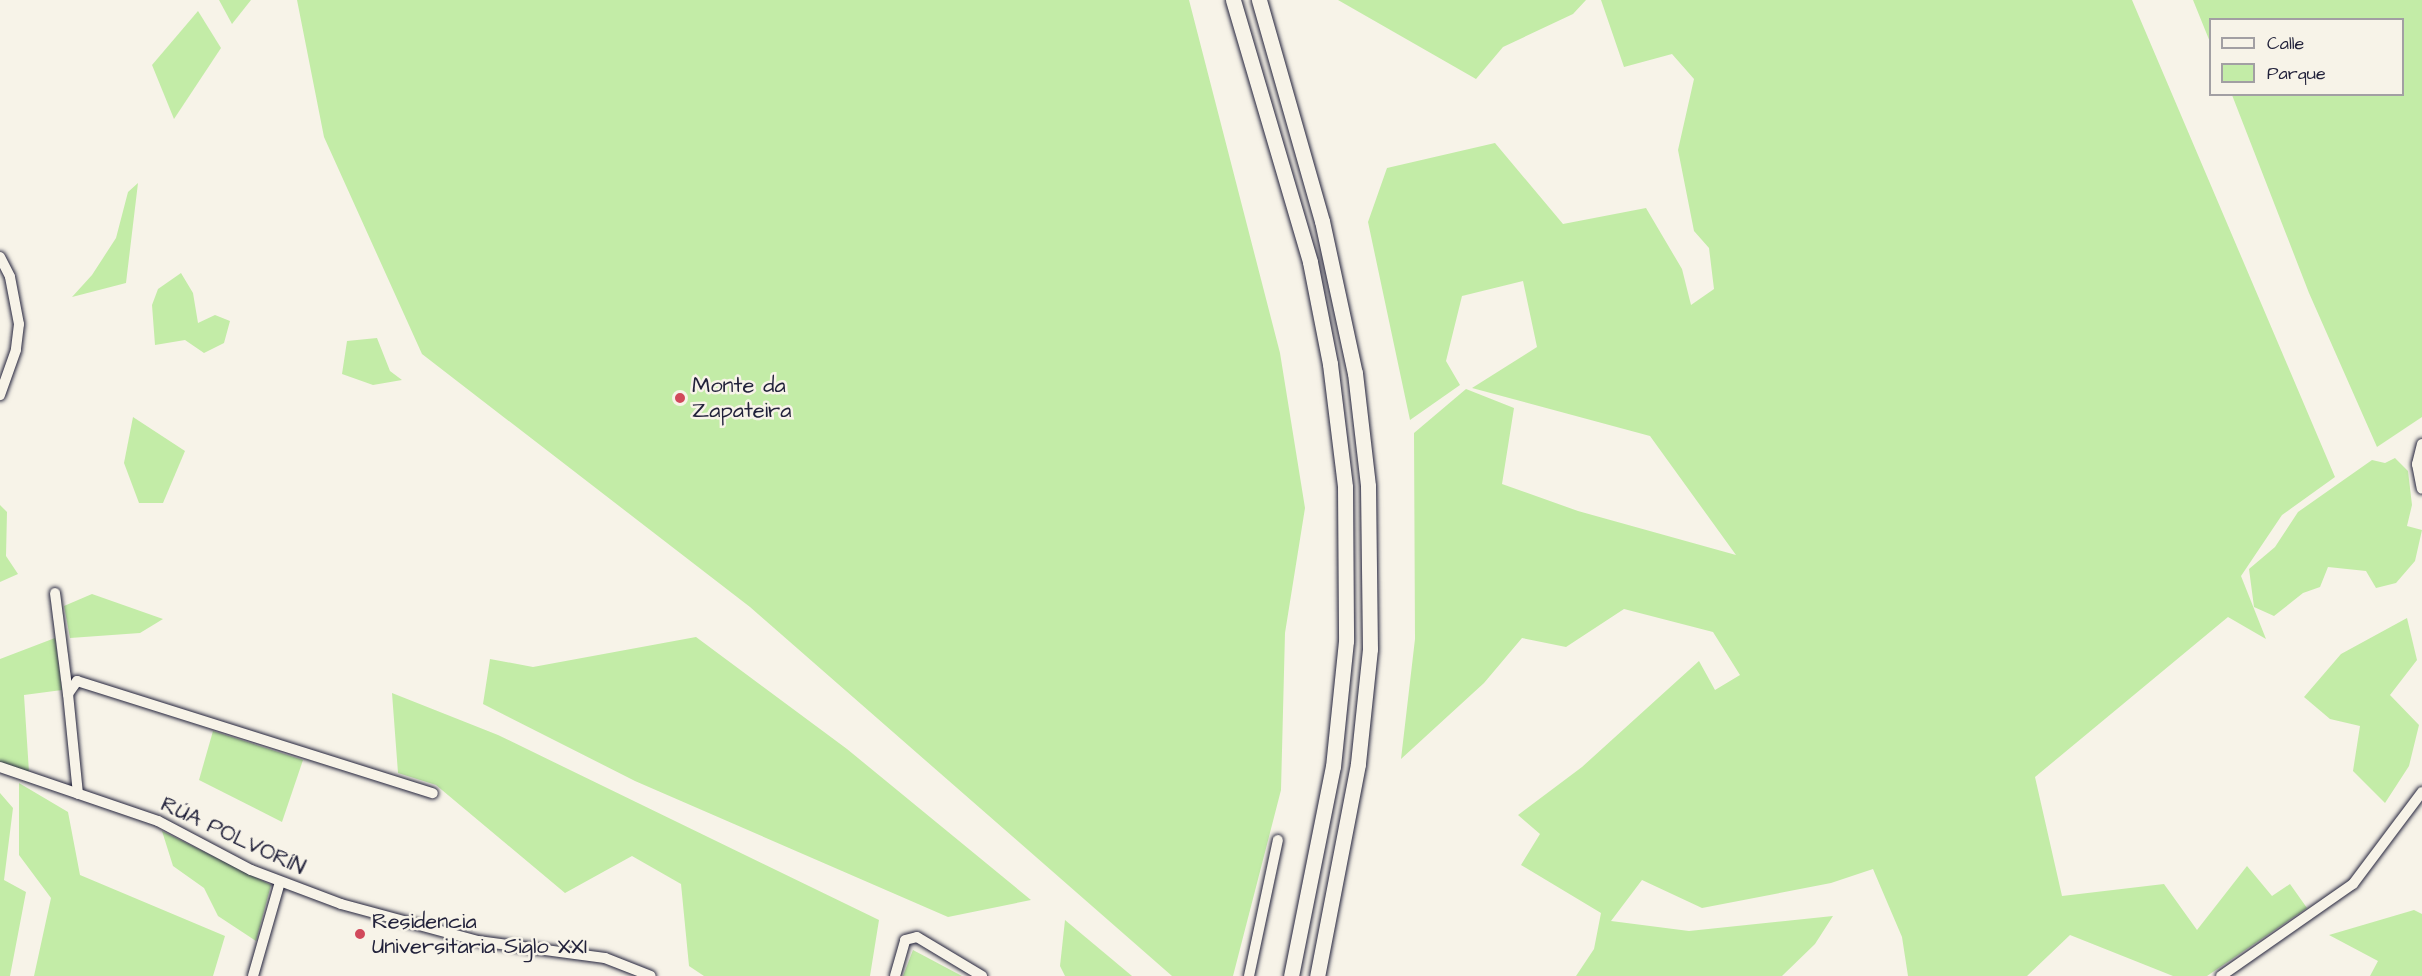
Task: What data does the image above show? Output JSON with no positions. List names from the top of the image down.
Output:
{
  "streets": {
    "street": ["RÚA POLVORÍN"]
  },
  "places": ["Monte da Zapateira", "Residencia Universitaria Siglo XXI"],
  "legend": ["Calle", "Parque"]
}
